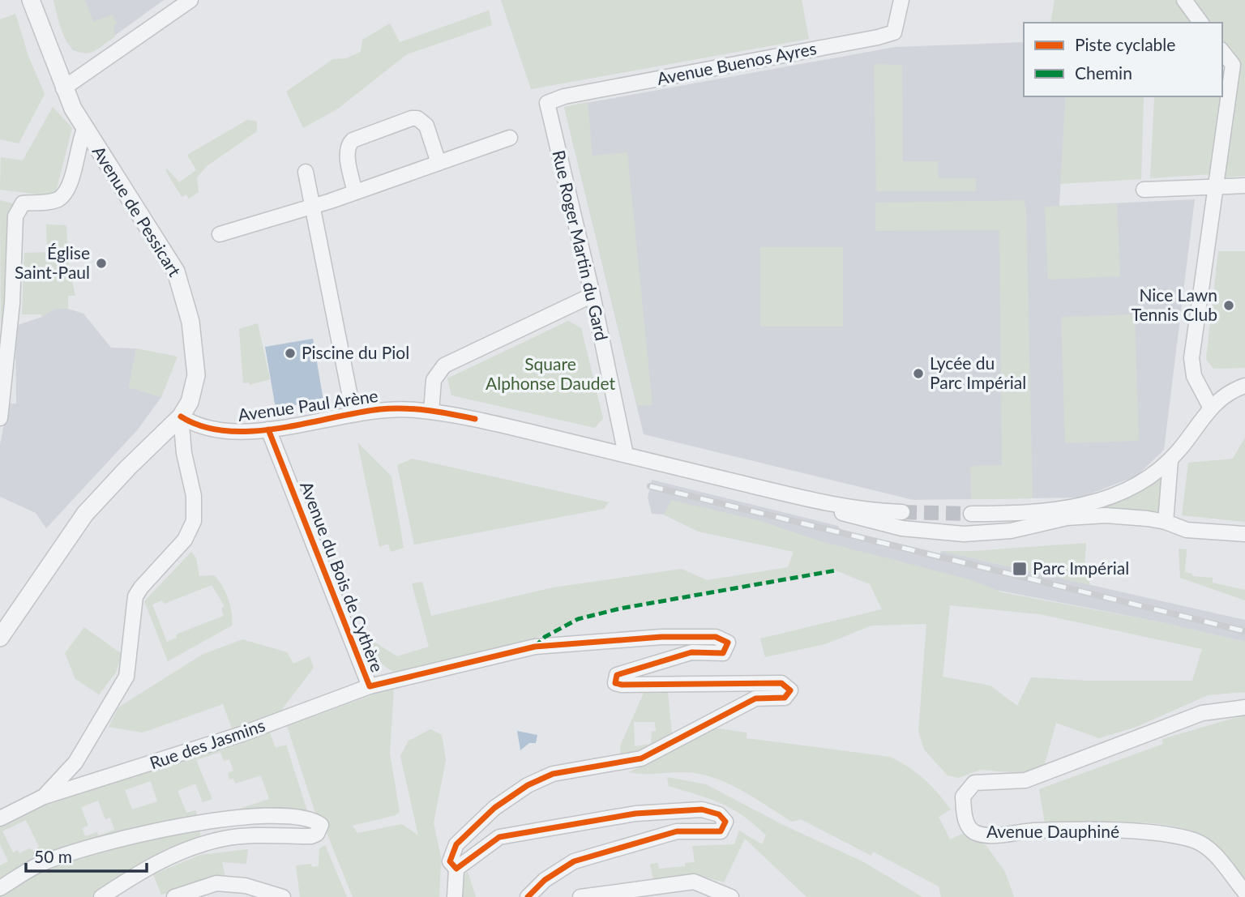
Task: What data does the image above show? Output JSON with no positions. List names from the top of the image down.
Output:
{
  "streets": {
    "street": [
      "Avenue Buenos Ayres",
      "Avenue de Pessicart",
      "Rue Roger Martin du Gard",
      "Avenue Paul Arène",
      "Avenue du Bois de Cythère",
      "Rue des Jasmins",
      "Avenue Dauphiné"
    ]
  },
  "crossings": [
    ["Avenue Buenos Ayres", "Rue Roger Martin du Gard"],
    ["Avenue de Pessicart", "Avenue Paul Arène"],
    ["Rue Roger Martin du Gard", "Avenue Paul Arène"],
    ["Avenue Paul Arène", "Avenue du Bois de Cythère"],
    ["Avenue du Bois de Cythère", "Rue des Jasmins"]
  ],
  "parks": ["Square Alphonse Daudet"],
  "places": {
    "other": [
      "Église Saint-Paul",
      "Nice Lawn Tennis Club",
      "Piscine du Piol",
      "Lycée du Parc Impérial"
    ],
    "transit": ["Parc Impérial"]
  },
  "legend": ["Piste cyclable", "Chemin"],
  "scale_bar": "50 m"
}
